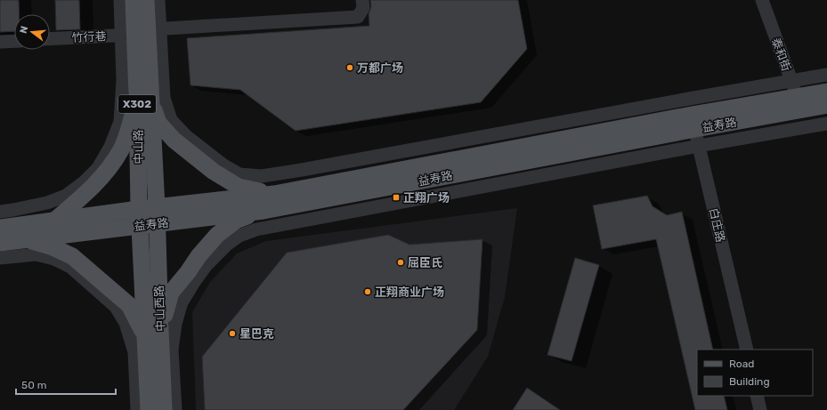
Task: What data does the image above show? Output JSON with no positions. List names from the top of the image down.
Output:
{
  "streets": {
    "main road": [
      "X302",
      "益寿路",
      "中山路",
      "中山西路"
    ],
    "street": ["竹行巷", "泰和街", "白庄路"]
  },
  "crossings": [
    ["竹行巷", "中山路"],
    ["泰和街", "益寿路"],
    ["益寿路", "中山路"],
    ["益寿路", "白庄路"],
    ["益寿路", "中山西路"],
    ["中山路", "中山西路"]
  ],
  "places": {
    "other": [
      "万都广场",
      "屈臣氏",
      "正翔商业广场",
      "星巴克"
    ],
    "transit": ["正翔广场"]
  },
  "legend": ["Road", "Building"],
  "scale_bar": "50 m",
  "north": "left"
}
